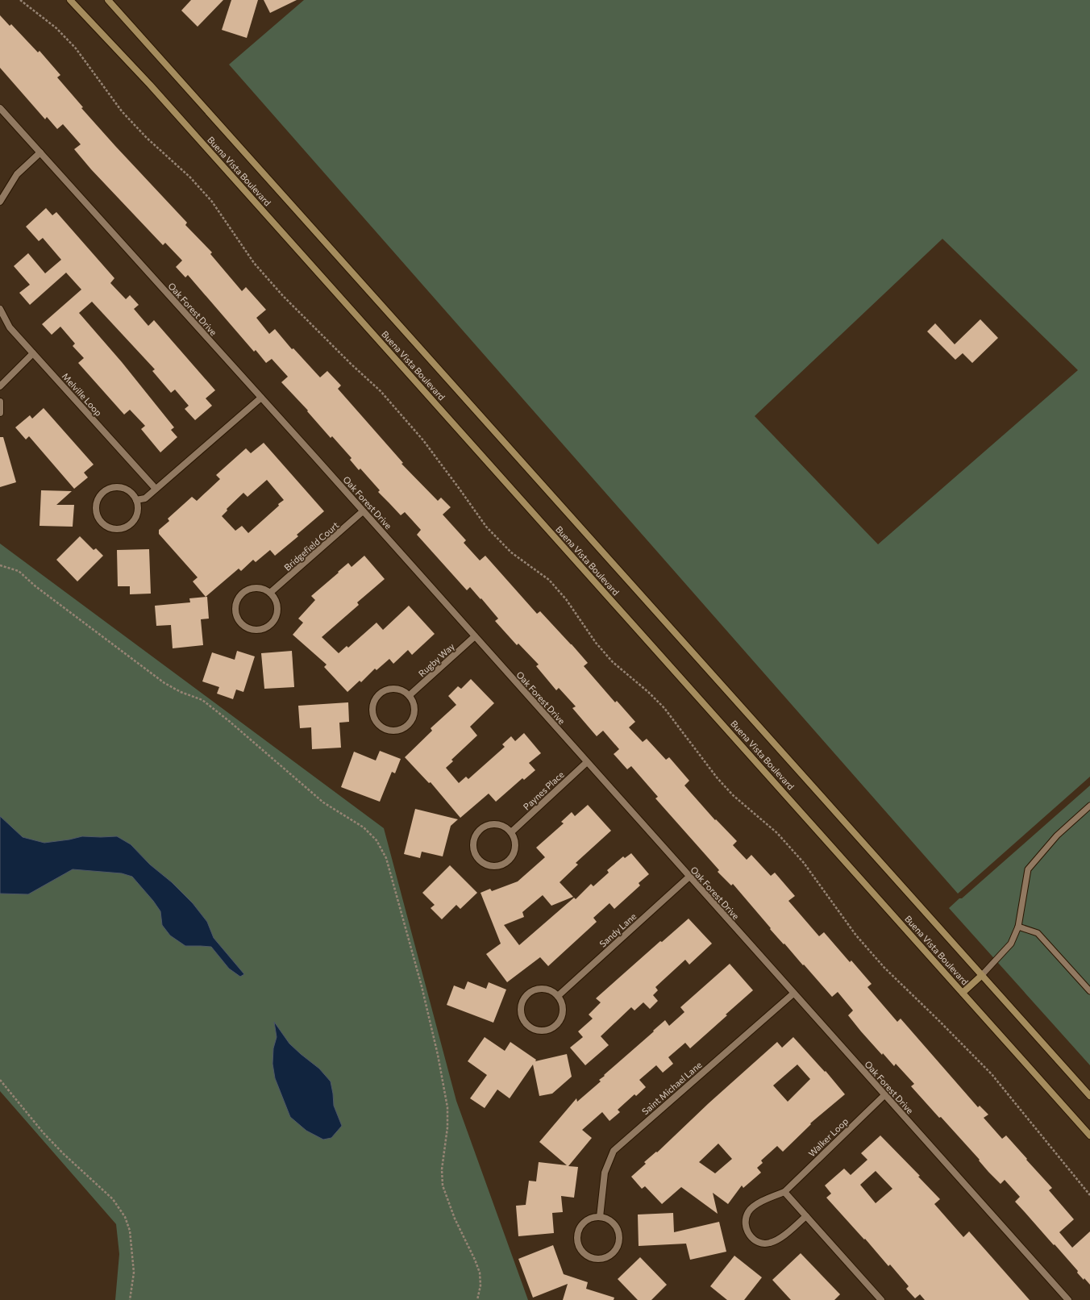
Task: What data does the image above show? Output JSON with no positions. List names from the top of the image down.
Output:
{
  "streets": {
    "main road": ["Buena Vista Boulevard"],
    "street": [
      "Oak Forest Drive",
      "Melville Loop",
      "Bridgefield Court",
      "Rugby Way",
      "Paynes Place",
      "Sandy Lane",
      "Saint Michael Lane",
      "Walker Loop"
    ]
  },
  "crossings": [
    ["Oak Forest Drive", "Bridgefield Court"],
    ["Oak Forest Drive", "Rugby Way"],
    ["Oak Forest Drive", "Paynes Place"],
    ["Oak Forest Drive", "Sandy Lane"],
    ["Oak Forest Drive", "Saint Michael Lane"],
    ["Oak Forest Drive", "Walker Loop"]
  ]
}
